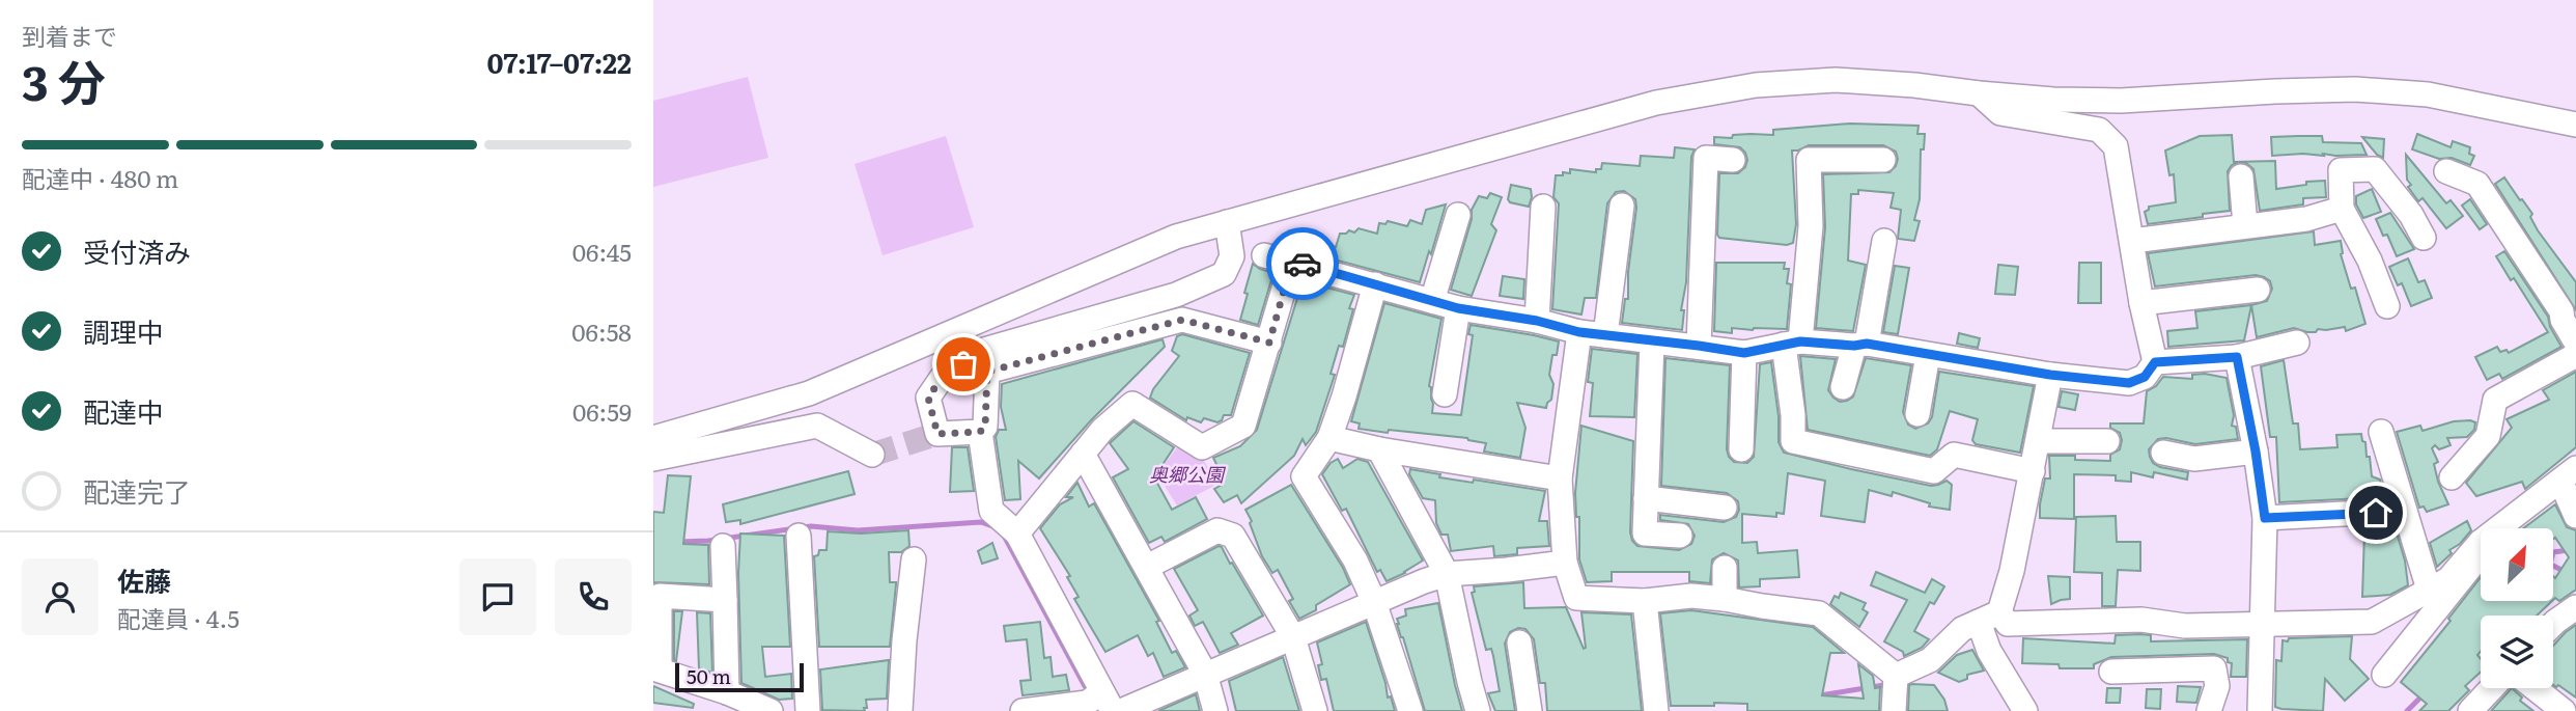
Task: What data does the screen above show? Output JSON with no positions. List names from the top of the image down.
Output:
{
  "parks": ["奥郷公園"],
  "scale_bar": "50 m",
  "north": "top right",
  "page": {
    "heading": ["3 分", "到着まで", "07:17–07:22"],
    "panel": ["佐藤", "配達員 · 4.5"],
    "bar": "配達中 · 480 m",
    "list": [
      ["受付済み", "06:45"],
      ["調理中", "06:58"],
      ["配達中", "06:59"],
      "配達完了"
    ],
    "scale": "50 m"
  }
}
